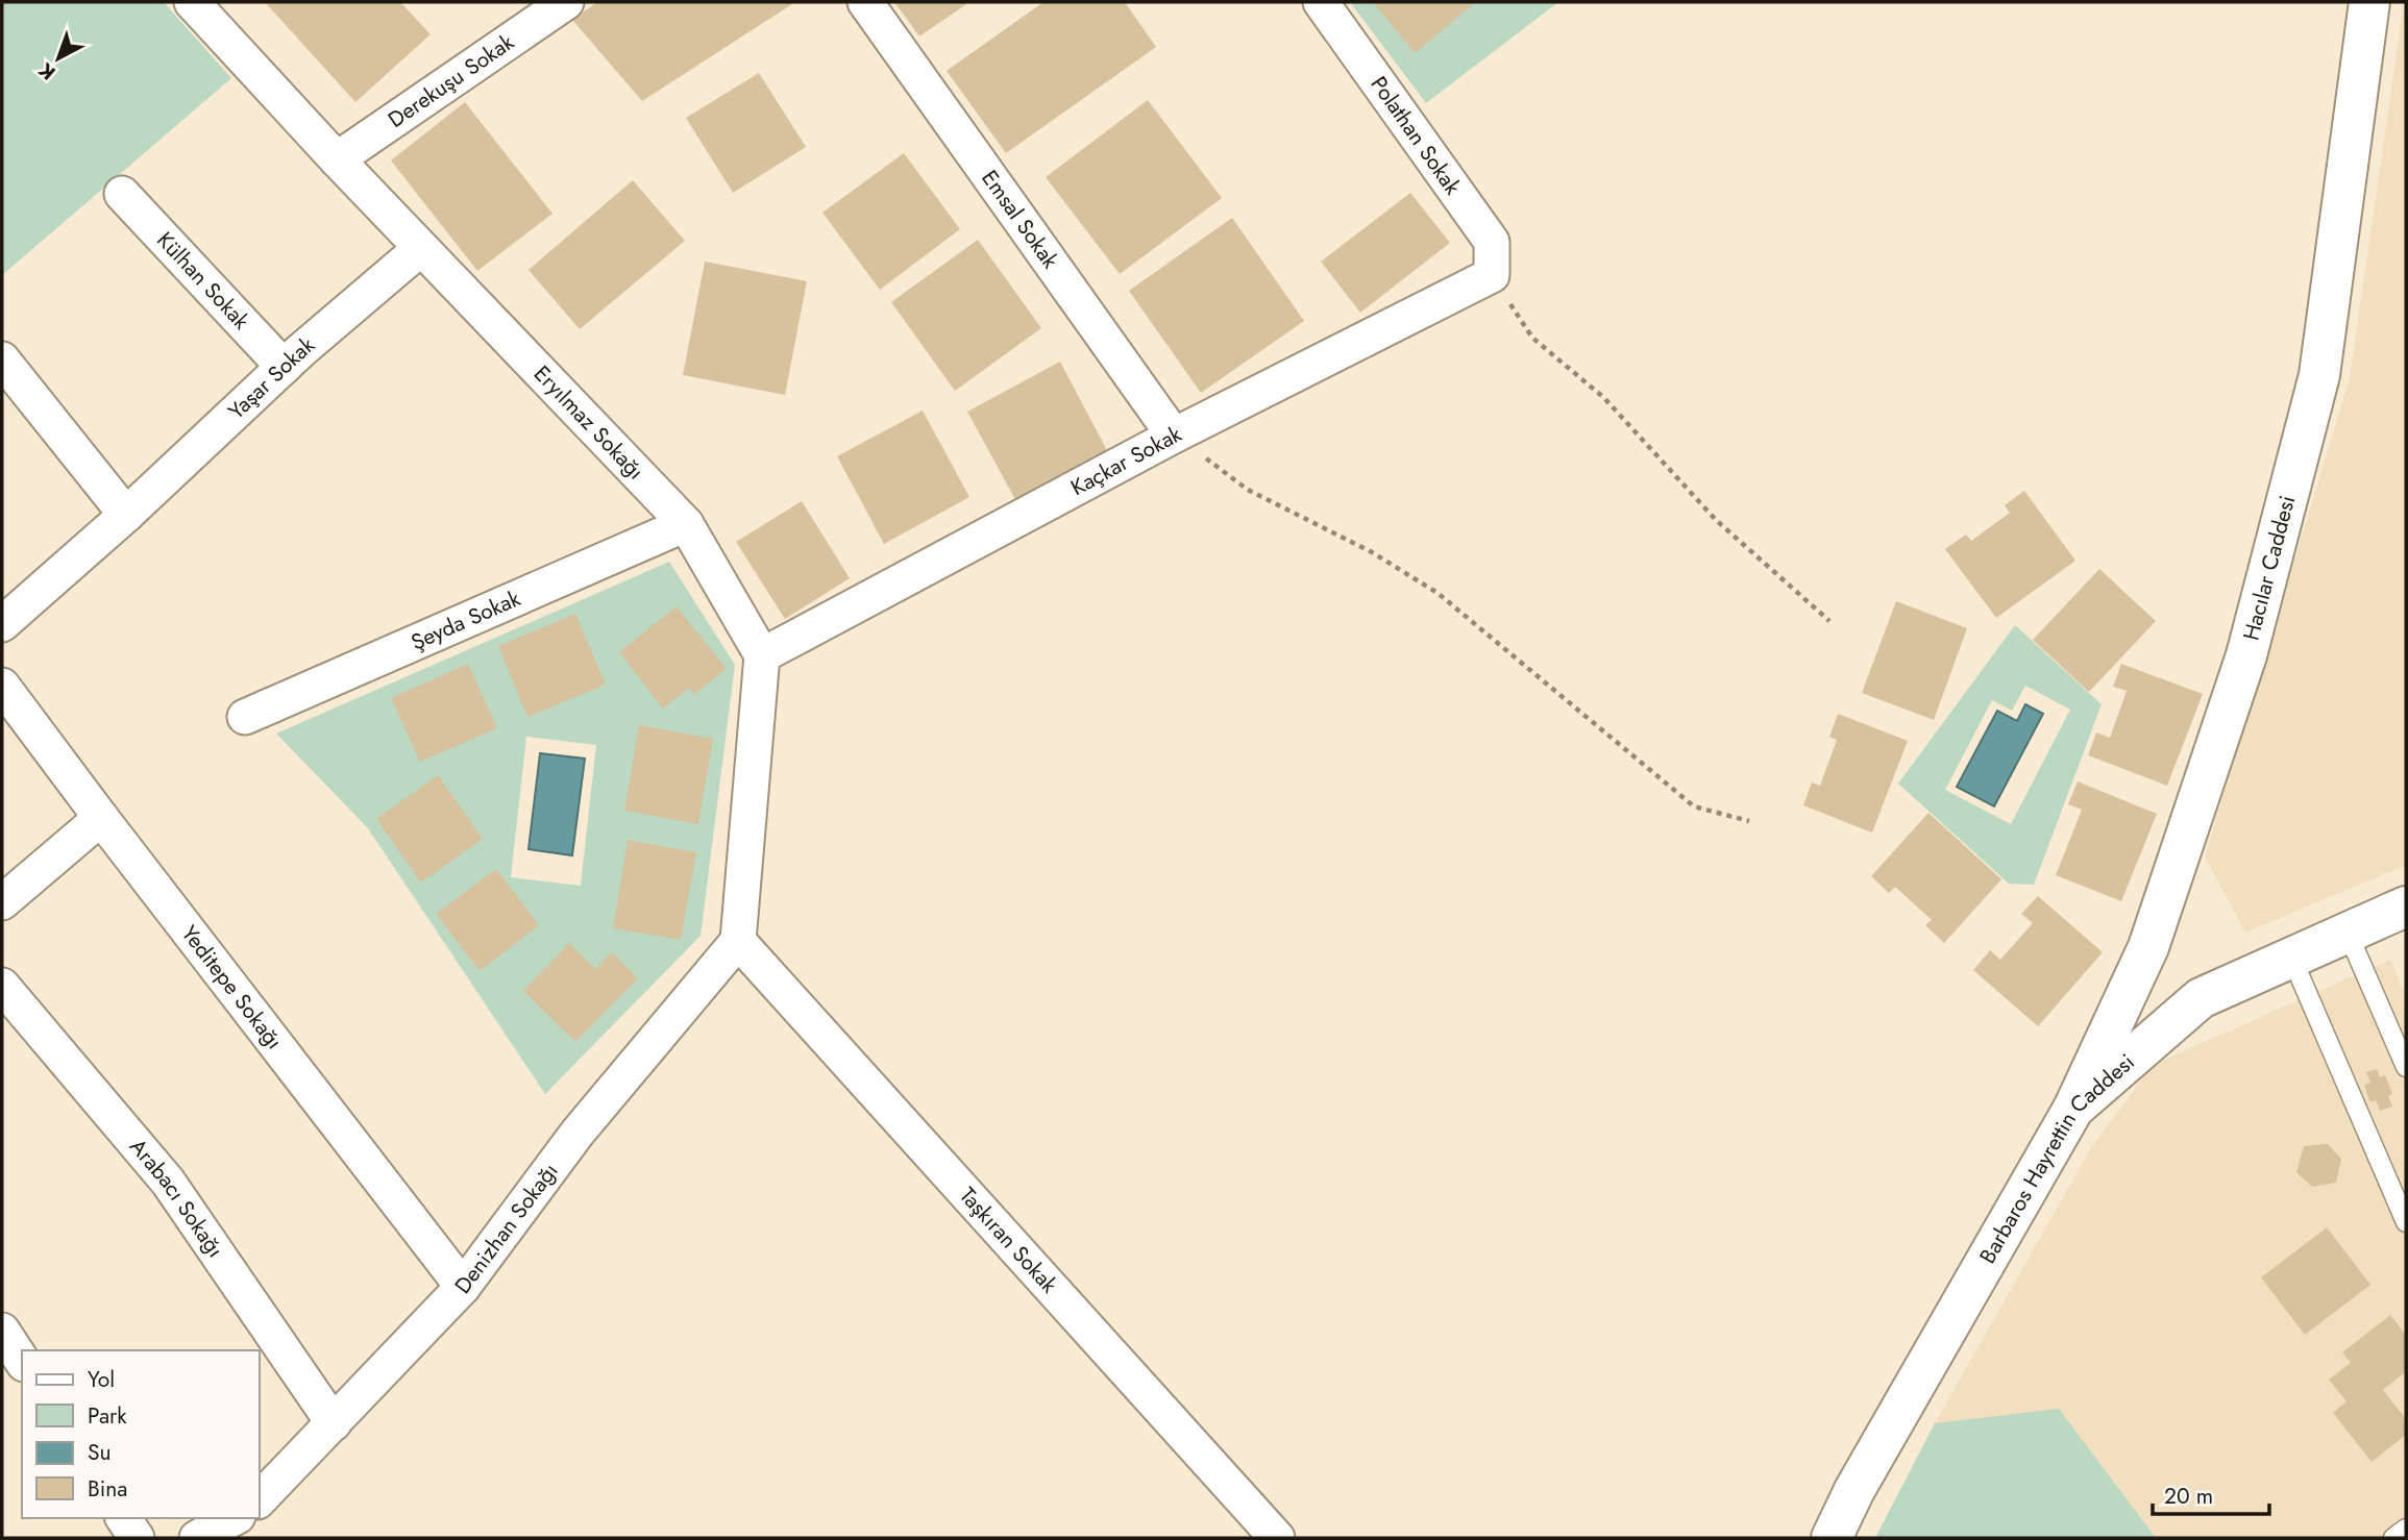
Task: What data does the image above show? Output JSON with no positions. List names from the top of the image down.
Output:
{
  "streets": {
    "street": [
      "Derekuşu Sokak",
      "Polathan Sokak",
      "Emsal Sokak",
      "Külhan Sokak",
      "Yaşar Sokak",
      "Eryılmaz Sokağı",
      "Kaçkar Sokak",
      "Hacılar Caddesi",
      "Şeyda Sokak",
      "Yeditepe Sokağı",
      "Barbaros Hayrettin Caddesi",
      "Arabacı Sokağı",
      "Denizhan Sokağı",
      "Taşkıran Sokak"
    ]
  },
  "crossings": [
    ["Derekuşu Sokak", "Eryılmaz Sokağı"],
    ["Polathan Sokak", "Kaçkar Sokak"],
    ["Emsal Sokak", "Kaçkar Sokak"],
    ["Külhan Sokak", "Yaşar Sokak"],
    ["Yaşar Sokak", "Eryılmaz Sokağı"],
    ["Eryılmaz Sokağı", "Kaçkar Sokak"],
    ["Eryılmaz Sokağı", "Şeyda Sokak"],
    ["Hacılar Caddesi", "Barbaros Hayrettin Caddesi"],
    ["Yeditepe Sokağı", "Denizhan Sokağı"],
    ["Arabacı Sokağı", "Denizhan Sokağı"],
    ["Denizhan Sokağı", "Taşkıran Sokak"]
  ],
  "legend": [
    "Yol",
    "Park",
    "Su",
    "Bina"
  ],
  "scale_bar": "20 m",
  "north": "bottom left"
}
